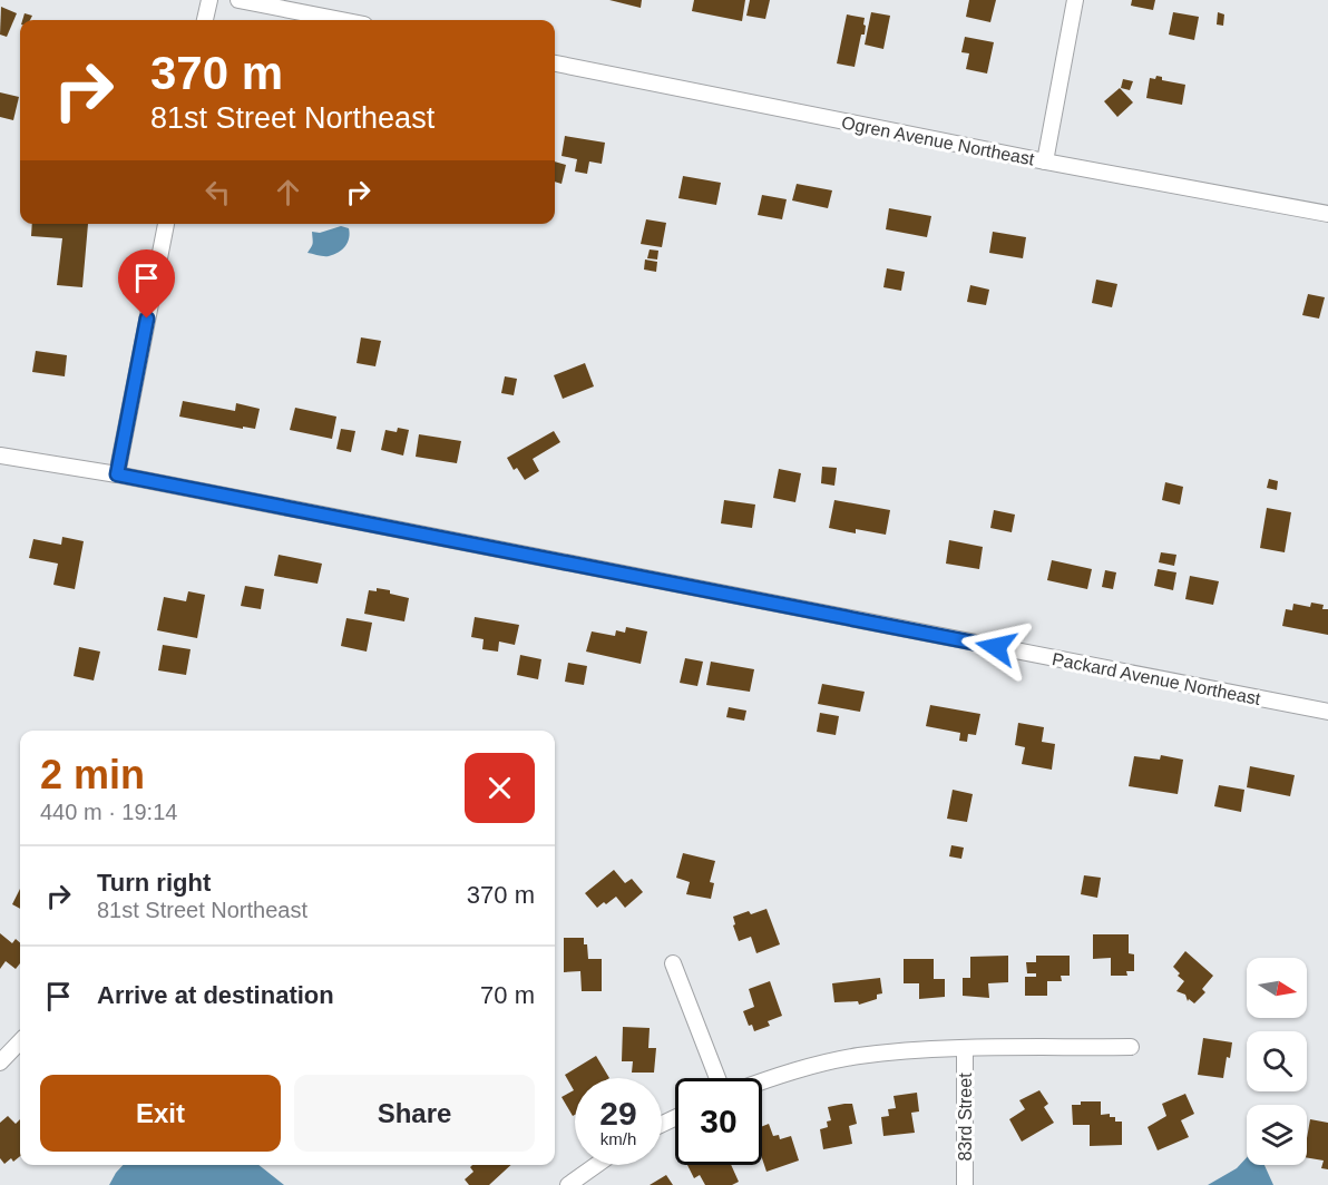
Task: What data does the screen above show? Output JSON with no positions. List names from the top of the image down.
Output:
{
  "streets": {
    "street": ["Ogren Avenue Northeast", "Packard Avenue Northeast", "83rd Street"]
  },
  "north": "right",
  "page": {
    "turn": ["370 m", "81st Street Northeast"],
    "heading": ["2 min", "440 m · 19:14"],
    "list": [
      {
        "name": "Turn right",
        "note": "81st Street Northeast",
        "value": "370 m"
      },
      {
        "name": "Arrive at destination",
        "value": "70 m"
      }
    ],
    "buttons": ["Exit", "Share"],
    "speed": "29 km/h",
    "limit": "30"
  }
}
